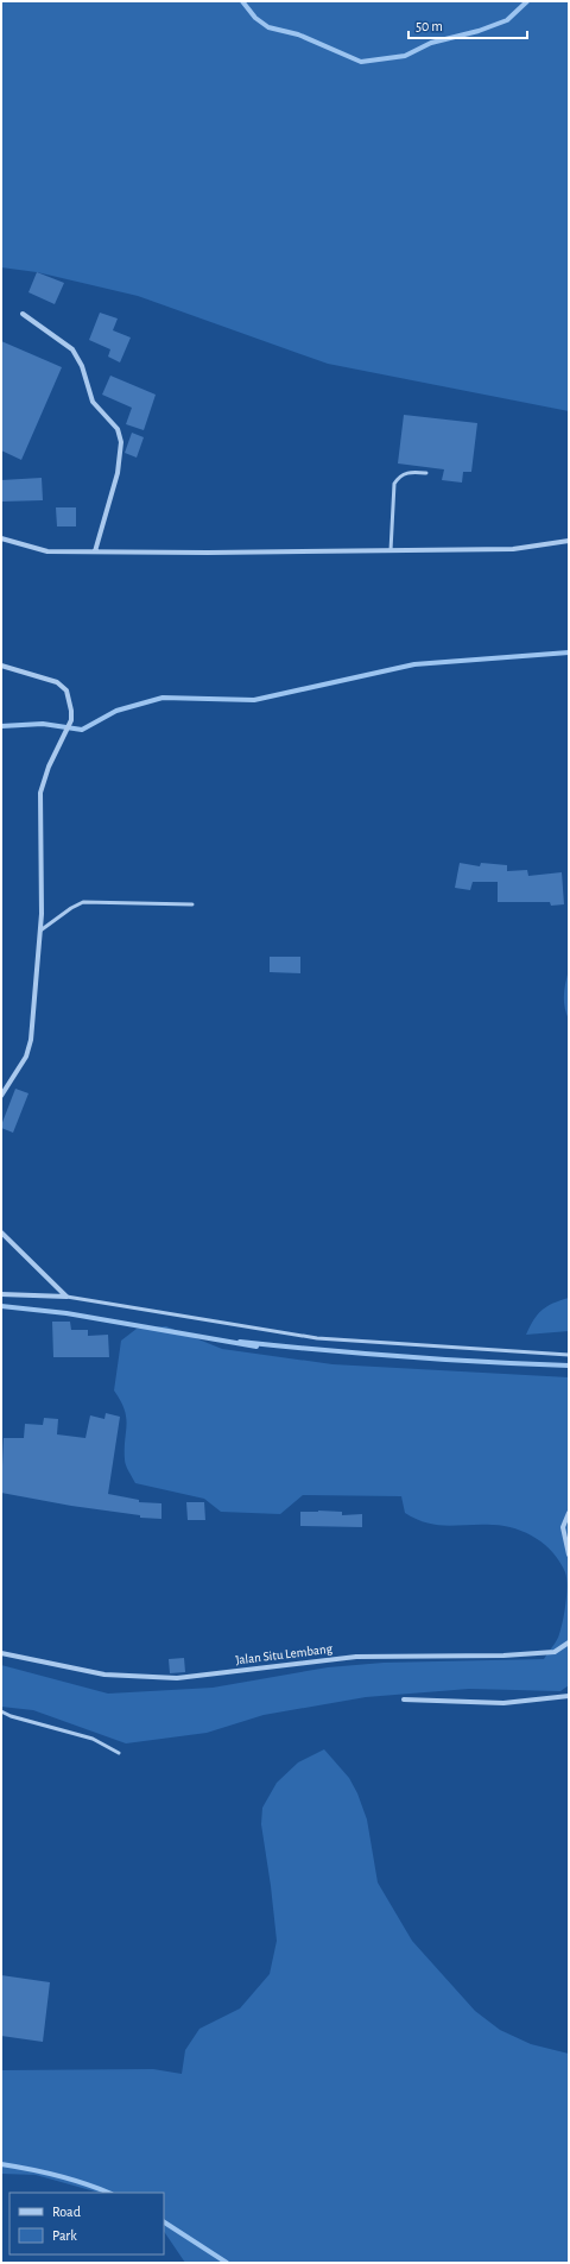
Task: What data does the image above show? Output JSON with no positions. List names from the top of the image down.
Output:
{
  "streets": {
    "street": ["Jalan Situ Lembang"]
  },
  "legend": ["Road", "Park"],
  "scale_bar": "50 m"
}
